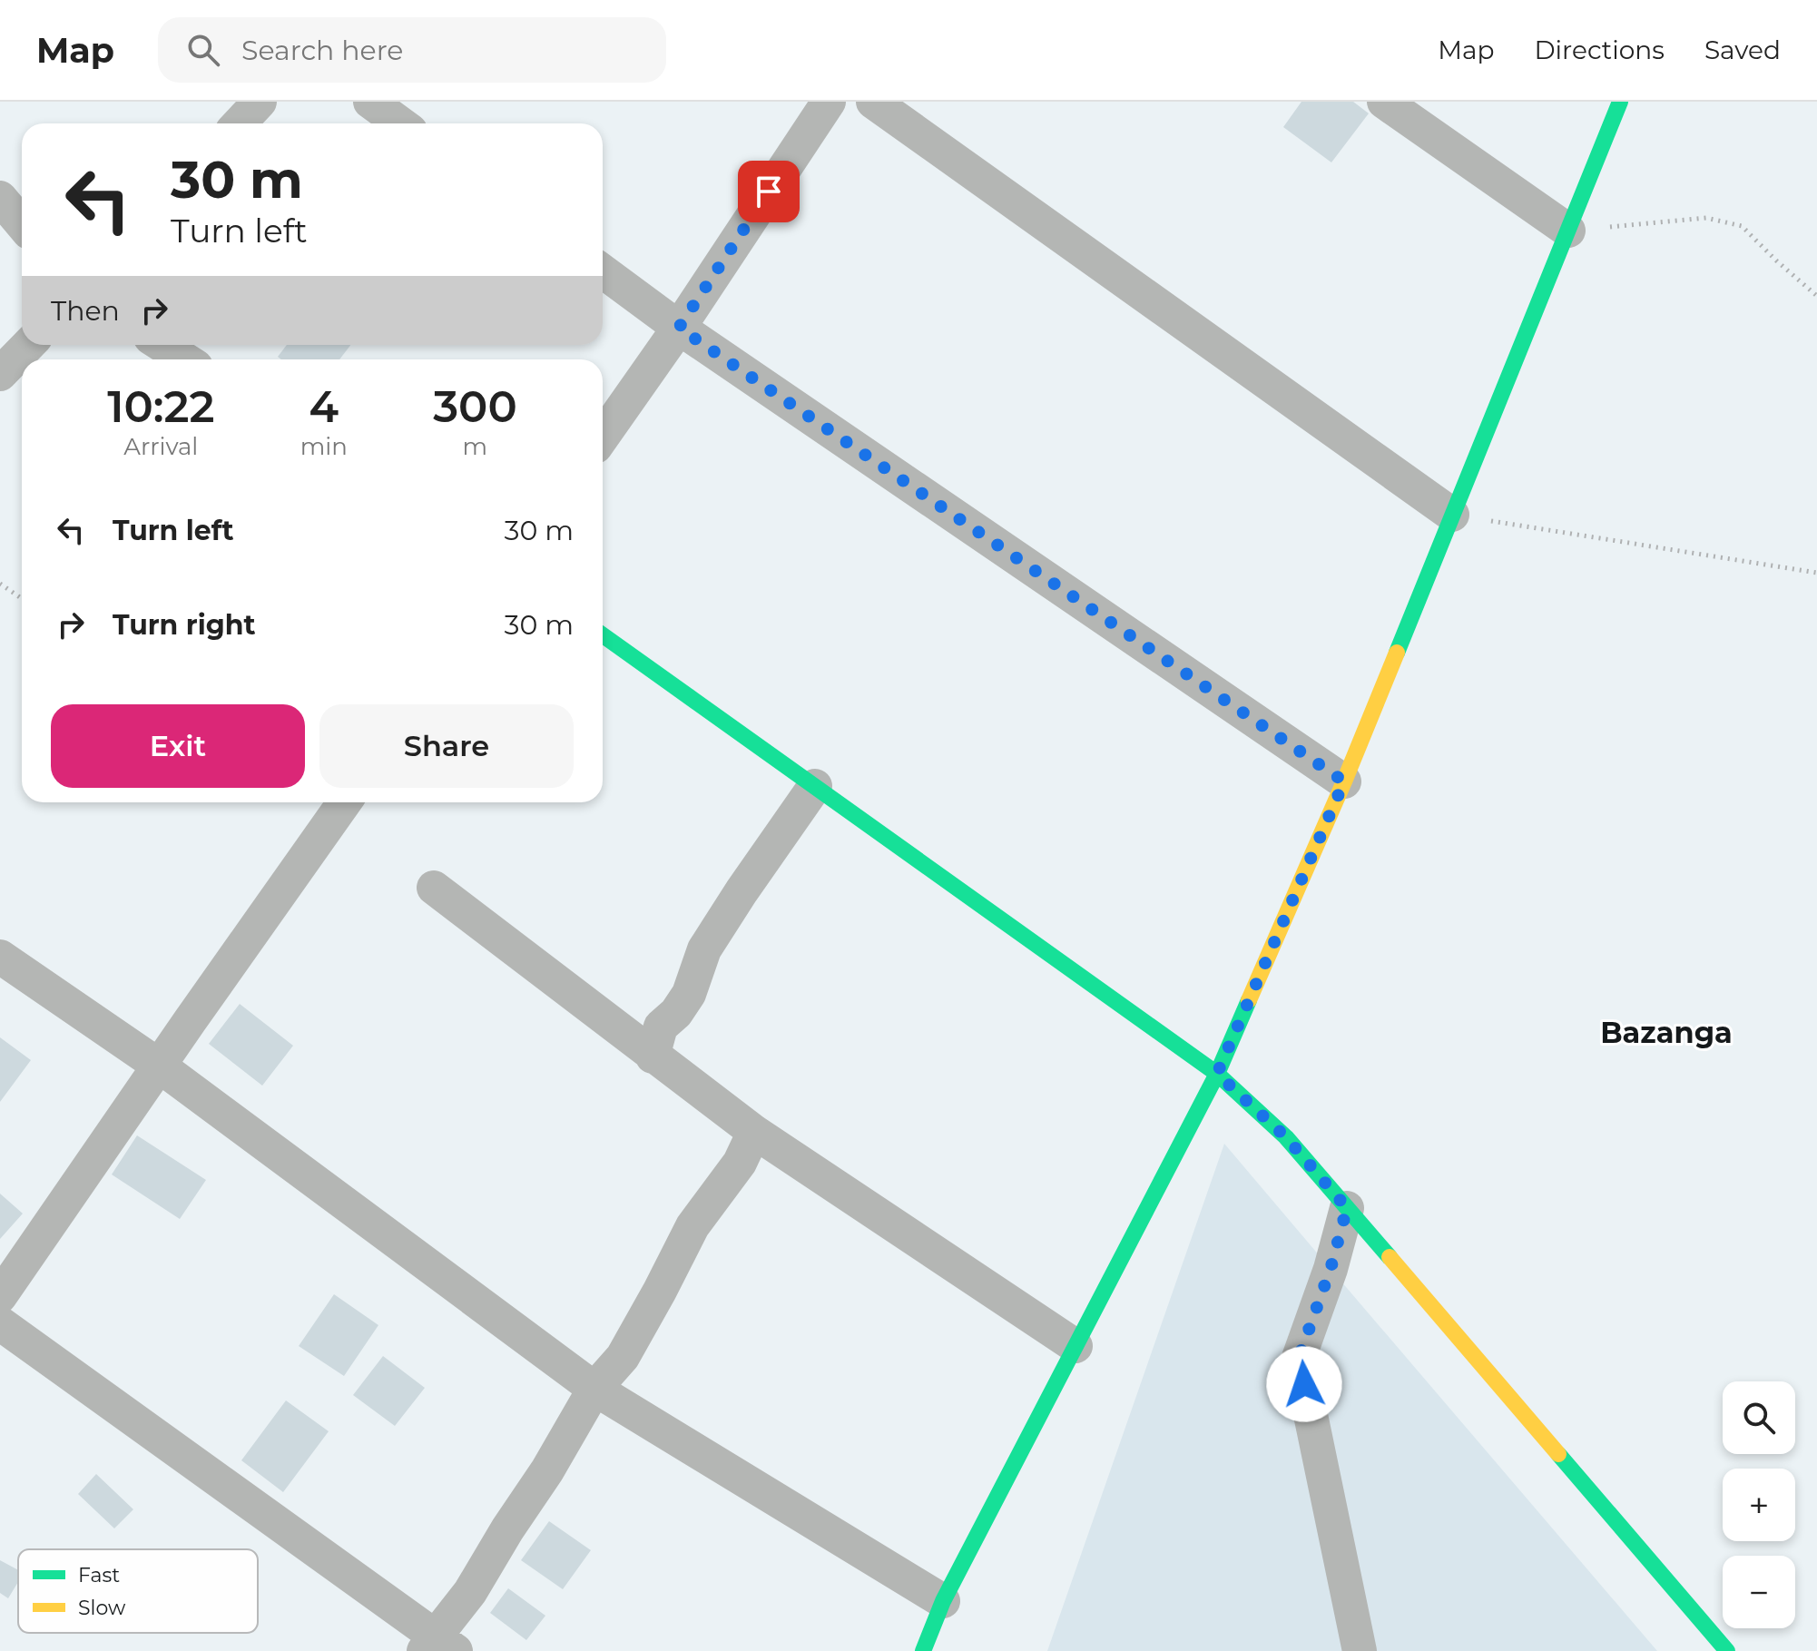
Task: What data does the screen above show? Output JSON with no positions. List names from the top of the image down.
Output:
{
  "districts": ["Bazanga"],
  "legend": ["Fast", "Slow"],
  "page": {
    "header": "Map",
    "search": "Search here",
    "nav": ["Map", "Directions", "Saved"],
    "turn": ["30 m", "Turn left"],
    "then": "Then",
    "eta": [
      "10:22",
      "Arrival",
      "4",
      "min",
      "300",
      "m"
    ],
    "list": [
      {
        "name": "Turn left",
        "value": "30 m"
      },
      {
        "name": "Turn right",
        "value": "30 m"
      }
    ],
    "buttons": ["Exit", "Share"],
    "map_buttons": ["+", "−"]
  }
}
